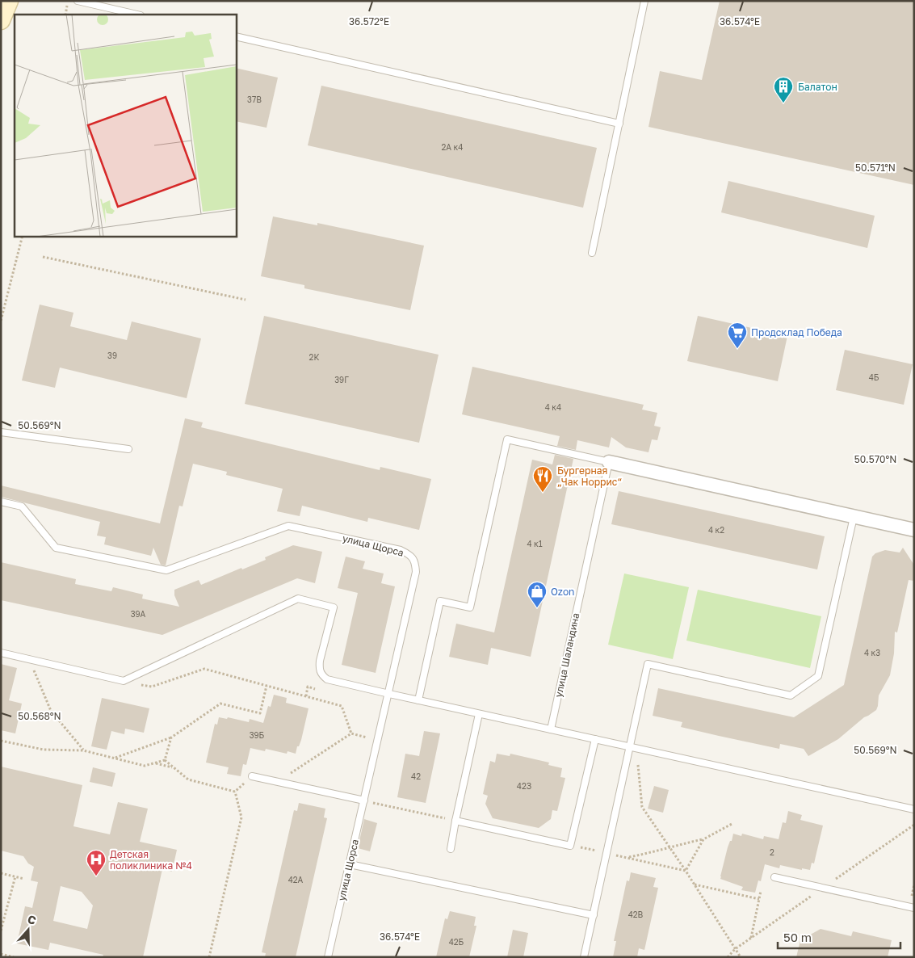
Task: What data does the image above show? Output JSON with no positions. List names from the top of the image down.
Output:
{
  "streets": {
    "lane": ["улица Щорса", "улица Шаландина"]
  },
  "places": {
    "building": ["Балатон"],
    "supermarket": ["Продсклад Победа"],
    "restaurant": ["Бургерная „Чак Норрис“"],
    "shop": ["Ozon"],
    "hospital": ["Детская поликлиника №4"]
  },
  "house_numbers": [
    "37В",
    "2А к4",
    "39",
    "2К",
    "4Б",
    "39Г",
    "4 к4",
    "4 к2",
    "4 к1",
    "39А",
    "4 к3",
    "39Б",
    "42",
    "42З",
    "2",
    "42А",
    "42В",
    "42Б"
  ],
  "scale_bar": "50 m",
  "north": "top",
  "coordinates": [
    "36.572°E",
    "36.574°E",
    "50.571°N",
    "50.569°N",
    "50.570°N",
    "50.568°N"
  ]
}
